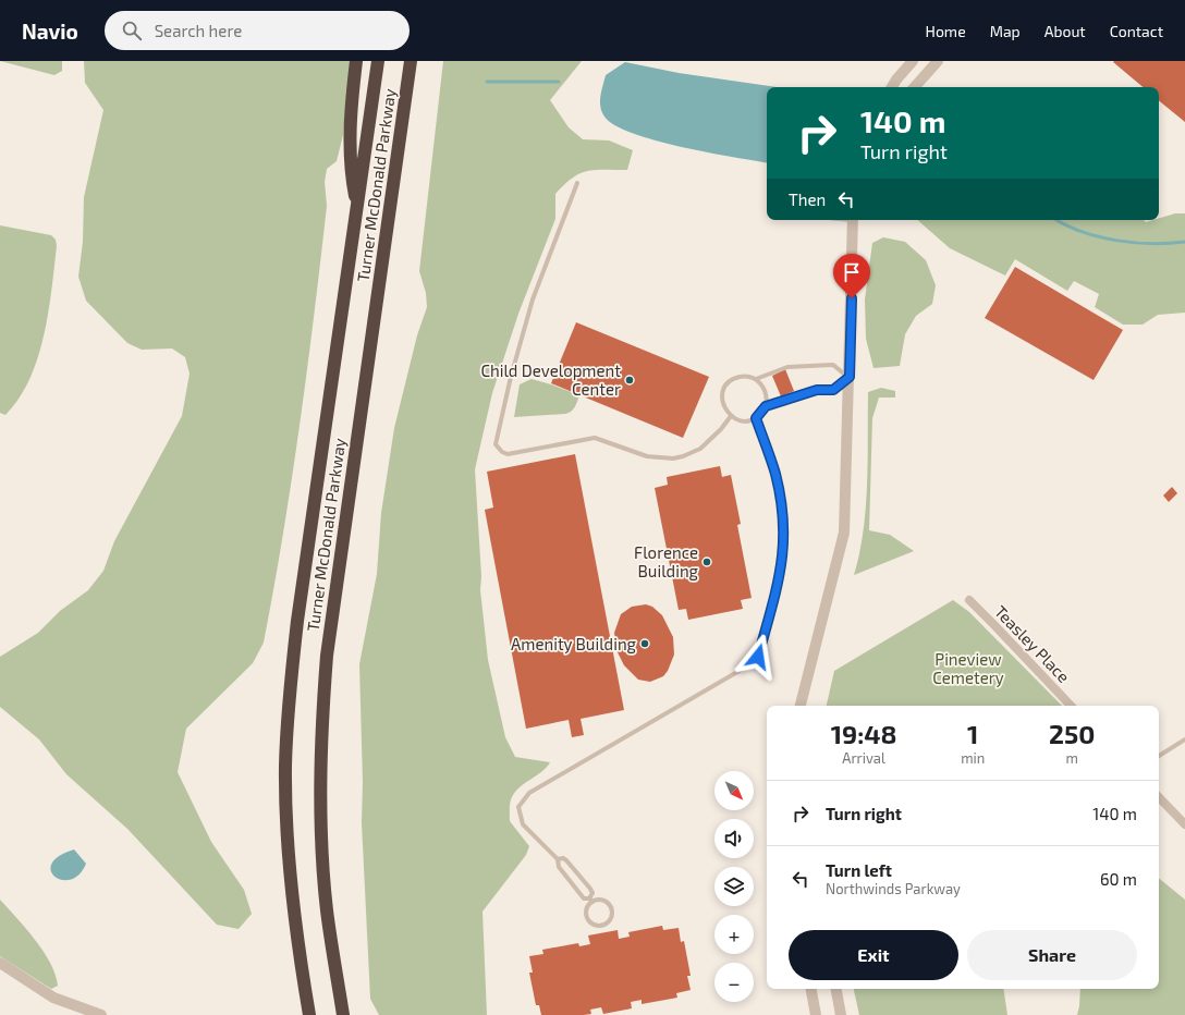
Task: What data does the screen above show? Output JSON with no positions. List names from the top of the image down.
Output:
{
  "streets": {
    "highway": ["Turner McDonald Parkway"],
    "street": ["Teasley Place"]
  },
  "parks": ["Pineview Cemetery"],
  "places": ["Child Development Center", "Florence Building", "Amenity Building"],
  "north": "bottom right",
  "page": {
    "header": "Navio",
    "search": "Search here",
    "nav": [
      "Home",
      "Map",
      "About",
      "Contact"
    ],
    "turn": ["140 m", "Turn right"],
    "then": "Then",
    "eta": [
      "19:48",
      "Arrival",
      "1",
      "min",
      "250",
      "m"
    ],
    "map_buttons": ["+", "−"],
    "list": [
      {
        "name": "Turn right",
        "value": "140 m"
      },
      {
        "name": "Turn left",
        "note": "Northwinds Parkway",
        "value": "60 m"
      }
    ],
    "buttons": ["Exit", "Share"]
  }
}
